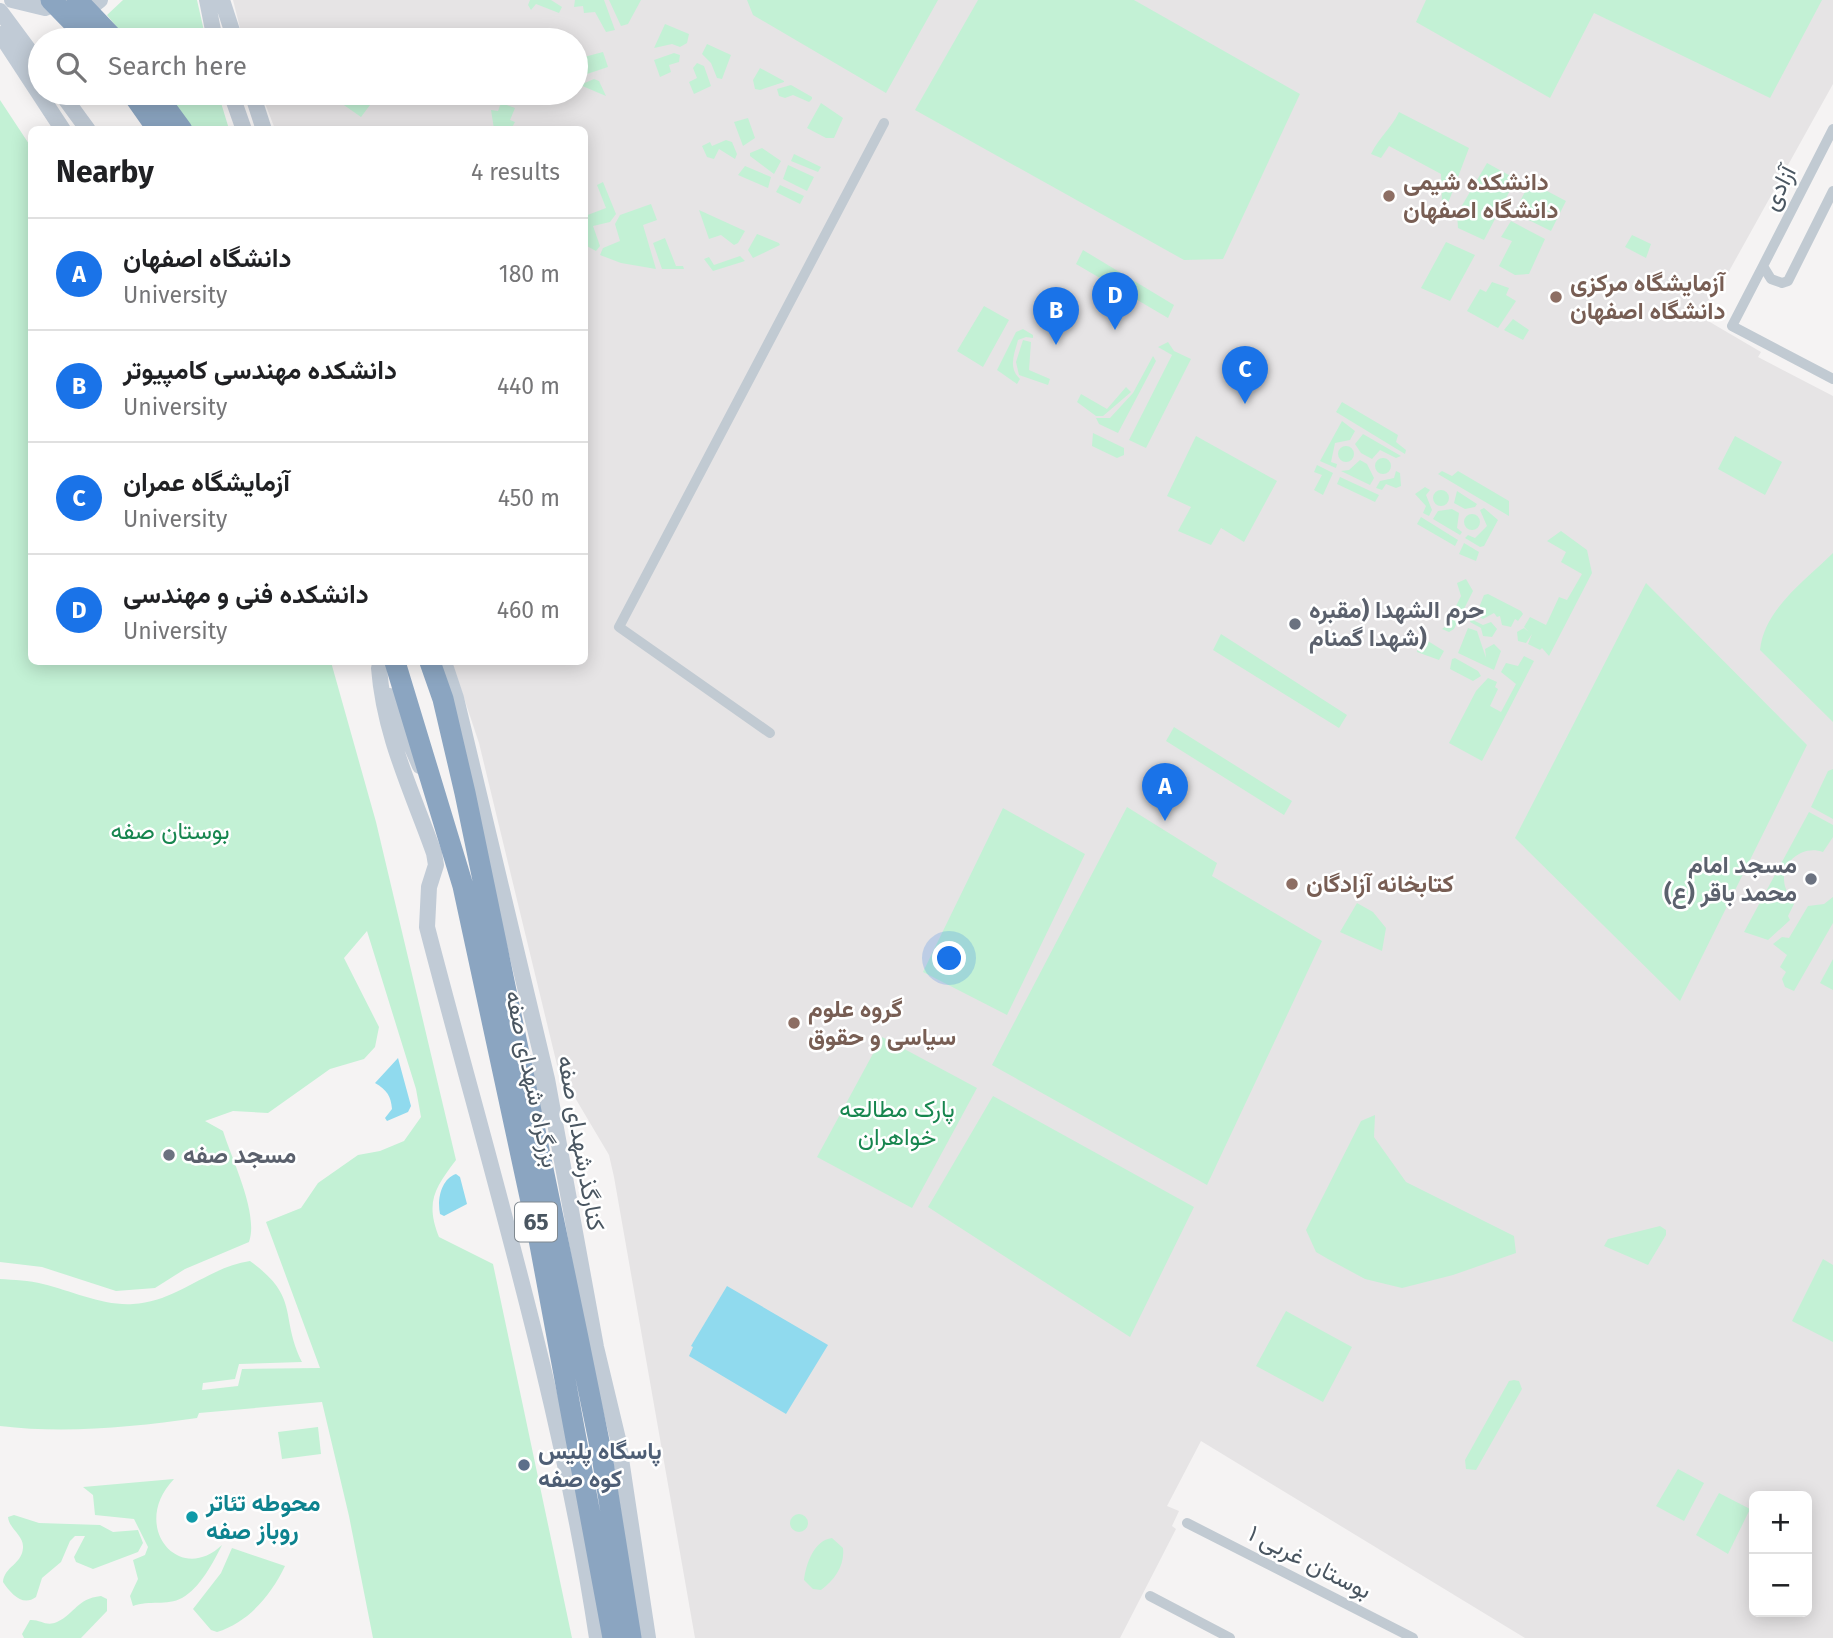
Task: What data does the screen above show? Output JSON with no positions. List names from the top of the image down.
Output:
{
  "streets": {
    "highway": ["بزرگراه شهدای صفه", "65"],
    "main road": ["کنارگذرشهدای صفه"],
    "street": ["آزادی", "بوستان غربی ۱"]
  },
  "parks": ["بوستان صفه", "پارک مطالعه خواهران"],
  "places": [
    "دانشکده شیمی دانشگاه اصفهان",
    "آزمایشگاه مرکزی دانشگاه اصفهان",
    "حرم الشهدا (مقبره شهدا گمنام)",
    "مسجد امام محمد باقر (ع)",
    "کتابخانه آزادگان",
    "گروه علوم سیاسی و حقوق",
    "مسجد صفه",
    "پاسگاه پلیس کوه صفه",
    "محوطه تئاتر روباز صفه"
  ],
  "page": {
    "search": "Search here",
    "heading": ["Nearby", "4 results"],
    "list": [
      {
        "mark": "A",
        "name": "دانشگاه اصفهان",
        "note": "University",
        "value": "180 m"
      },
      {
        "mark": "B",
        "name": "دانشکده مهندسی کامپیوتر",
        "note": "University",
        "value": "440 m"
      },
      {
        "mark": "C",
        "name": "آزمایشگاه عمران",
        "note": "University",
        "value": "450 m"
      },
      {
        "mark": "D",
        "name": "دانشکده فنی و مهندسی",
        "note": "University",
        "value": "460 m"
      }
    ],
    "pins": [
      "D",
      "B",
      "C",
      "A"
    ],
    "map_buttons": ["+", "−"]
  }
}
